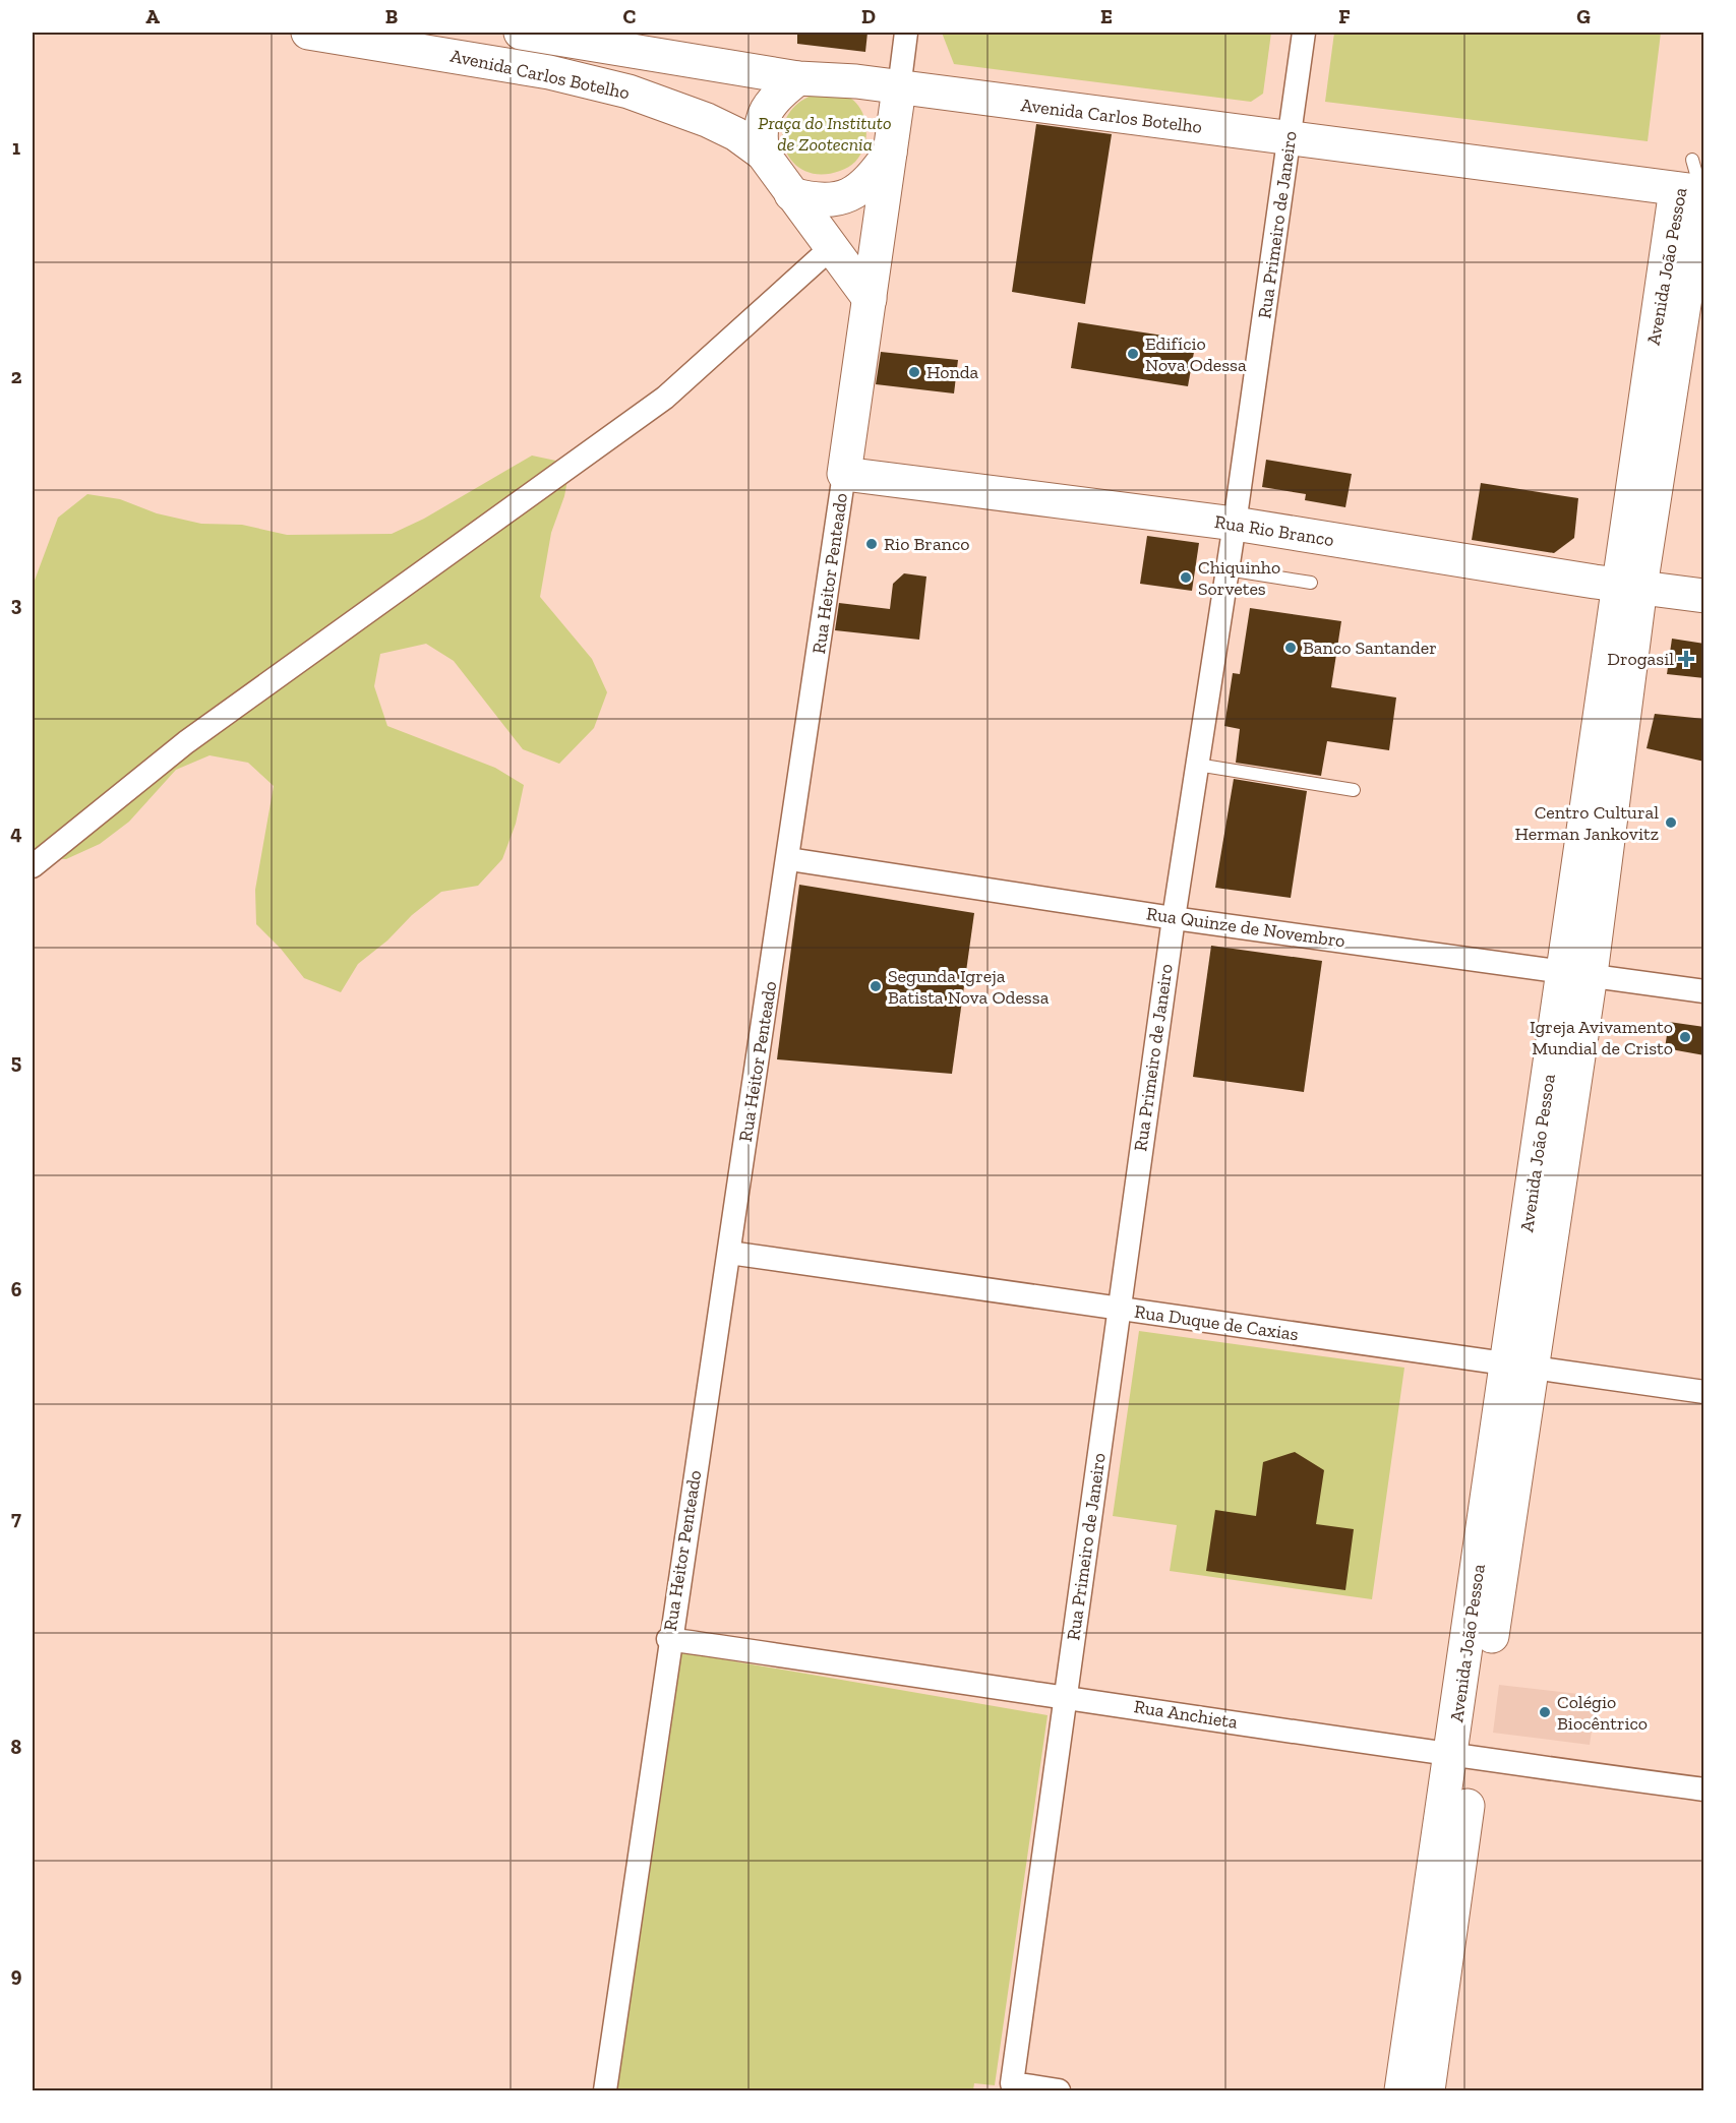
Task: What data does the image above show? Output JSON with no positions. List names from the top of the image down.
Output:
{
  "streets": {
    "main road": [
      "Avenida Carlos Botelho",
      "Avenida João Pessoa",
      "Rua Rio Branco",
      "Rua Heitor Penteado"
    ],
    "street": [
      "Rua Primeiro de Janeiro",
      "Rua Quinze de Novembro",
      "Rua Duque de Caxias",
      "Rua Anchieta"
    ]
  },
  "crossings": [
    ["Avenida Carlos Botelho", "Rua Primeiro de Janeiro"],
    ["Avenida Carlos Botelho", "Avenida João Pessoa"],
    ["Avenida Carlos Botelho", "Rua Heitor Penteado"],
    ["Rua Primeiro de Janeiro", "Rua Rio Branco"],
    ["Rua Primeiro de Janeiro", "Rua Quinze de Novembro"],
    ["Rua Primeiro de Janeiro", "Rua Duque de Caxias"],
    ["Rua Primeiro de Janeiro", "Rua Anchieta"],
    ["Avenida João Pessoa", "Rua Rio Branco"],
    ["Avenida João Pessoa", "Rua Quinze de Novembro"],
    ["Avenida João Pessoa", "Rua Duque de Caxias"],
    ["Avenida João Pessoa", "Rua Anchieta"],
    ["Rua Rio Branco", "Rua Heitor Penteado"],
    ["Rua Heitor Penteado", "Rua Quinze de Novembro"],
    ["Rua Heitor Penteado", "Rua Duque de Caxias"],
    ["Rua Heitor Penteado", "Rua Anchieta"]
  ],
  "parks": ["Praça do Instituto de Zootecnia"],
  "places": {
    "other": [
      "Edifício Nova Odessa",
      "Honda",
      "Rio Branco",
      "Chiquinho Sorvetes",
      "Banco Santander",
      "Centro Cultural Herman Jankovitz",
      "Segunda Igreja Batista Nova Odessa",
      "Igreja Avivamento Mundial de Cristo",
      "Colégio Biocêntrico"
    ],
    "health": ["Drogasil"]
  },
  "grid": {
    "columns": [
      "A",
      "B",
      "C",
      "D",
      "E",
      "F",
      "G"
    ],
    "rows": [
      "1",
      "2",
      "3",
      "4",
      "5",
      "6",
      "7",
      "8",
      "9"
    ]
  }
}
